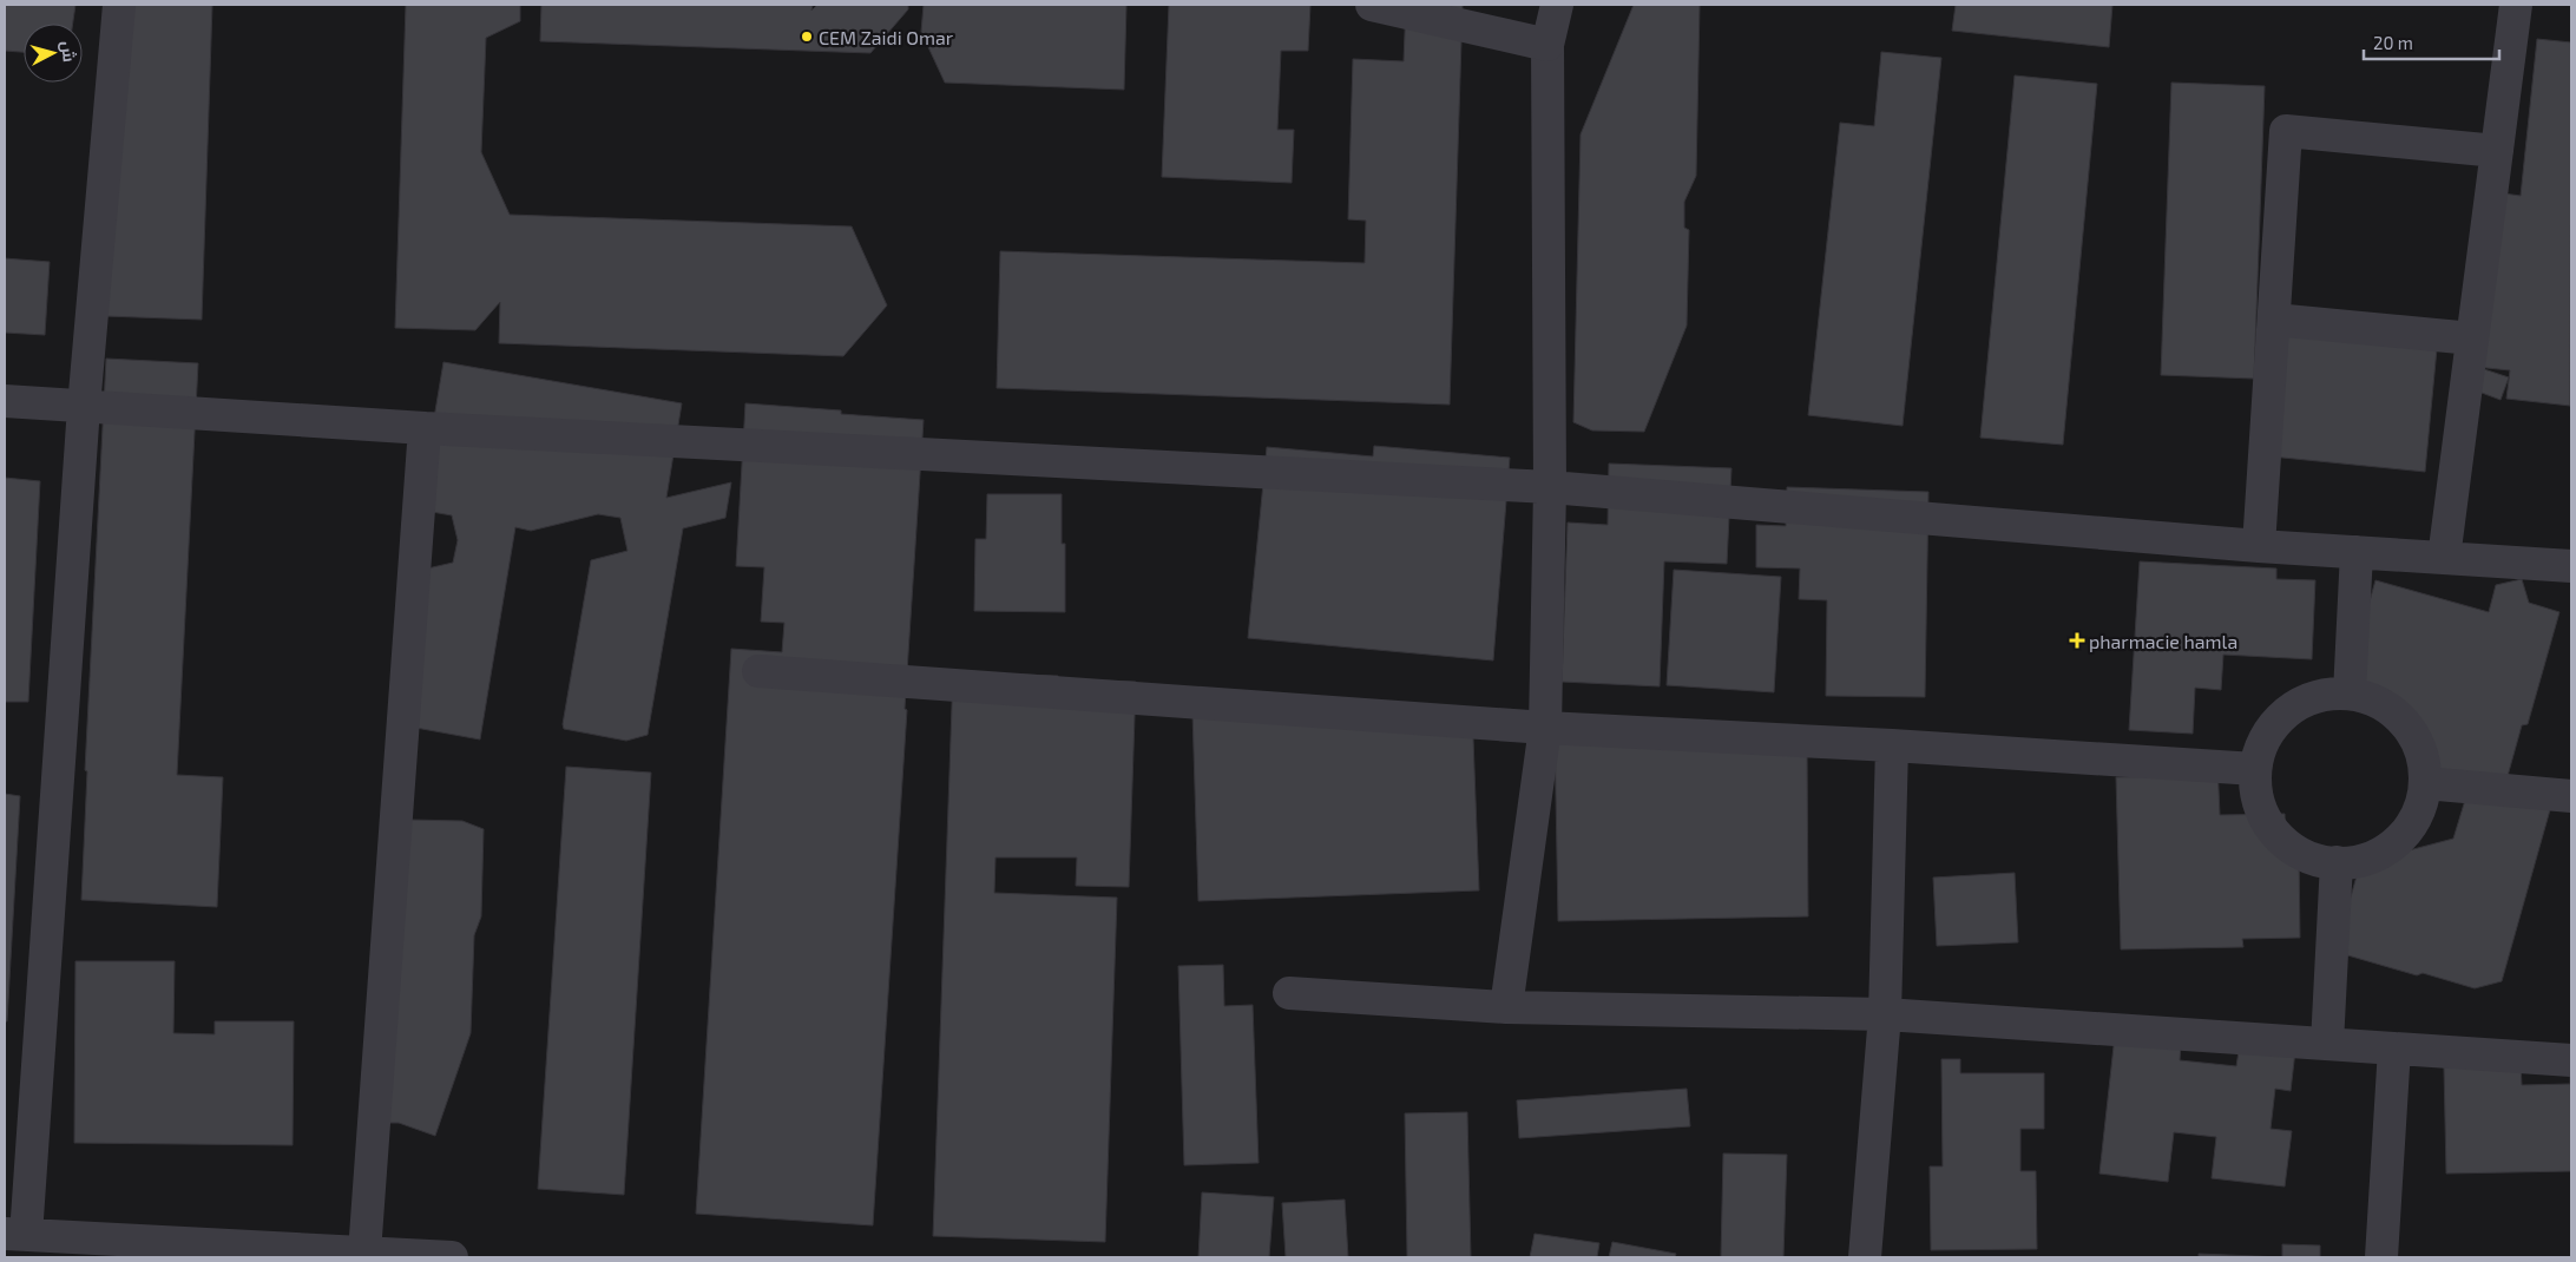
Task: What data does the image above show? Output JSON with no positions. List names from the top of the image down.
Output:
{
  "places": {
    "other": ["CEM Zaidi Omar"],
    "health": ["pharmacie hamla"]
  },
  "scale_bar": "20 m",
  "north": "right"
}
